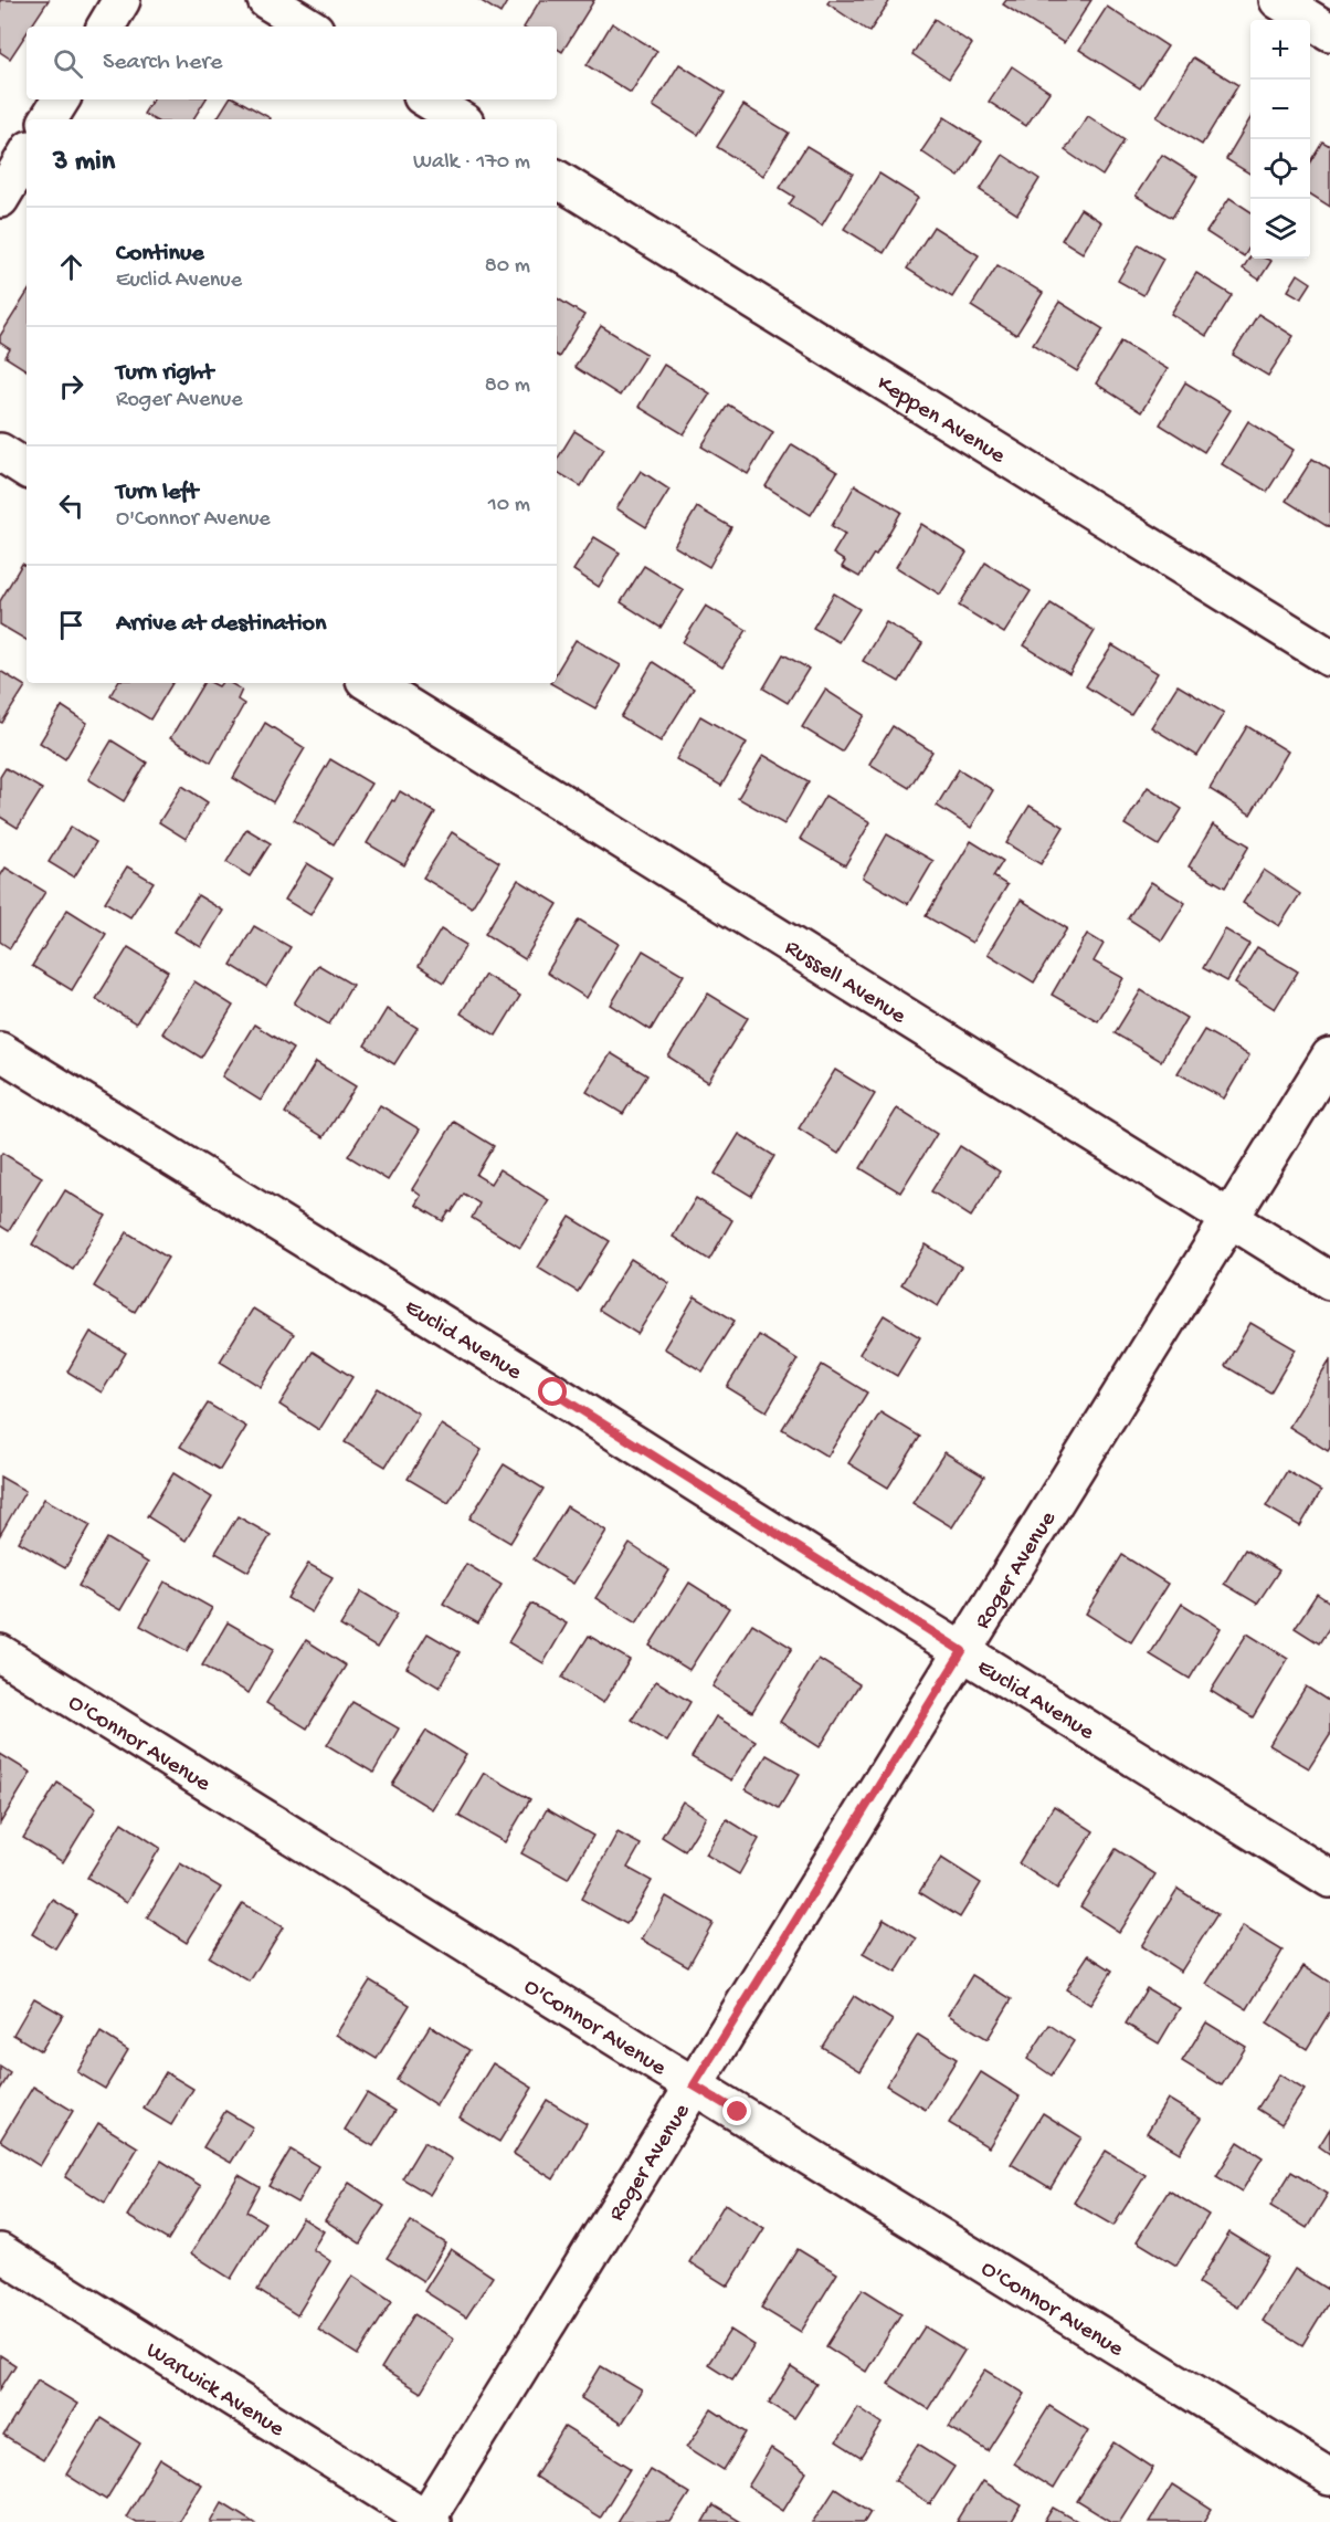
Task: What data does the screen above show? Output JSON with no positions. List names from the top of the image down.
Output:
{
  "streets": {
    "street": [
      "Keppen Avenue",
      "Russell Avenue",
      "Euclid Avenue",
      "Roger Avenue",
      "O'Connor Avenue",
      "Warwick Avenue"
    ]
  },
  "crossings": [
    ["Russell Avenue", "Roger Avenue"],
    ["Euclid Avenue", "Roger Avenue"],
    ["Roger Avenue", "O'Connor Avenue"],
    ["Roger Avenue", "Warwick Avenue"]
  ],
  "page": {
    "map_buttons": ["+", "−"],
    "search": "Search here",
    "heading": ["3 min", "Walk · 170 m"],
    "list": [
      ["Continue", "Euclid Avenue", "80 m"],
      ["Turn right", "Roger Avenue", "80 m"],
      ["Turn left", "O'Connor Avenue", "10 m"],
      "Arrive at destination"
    ]
  }
}
